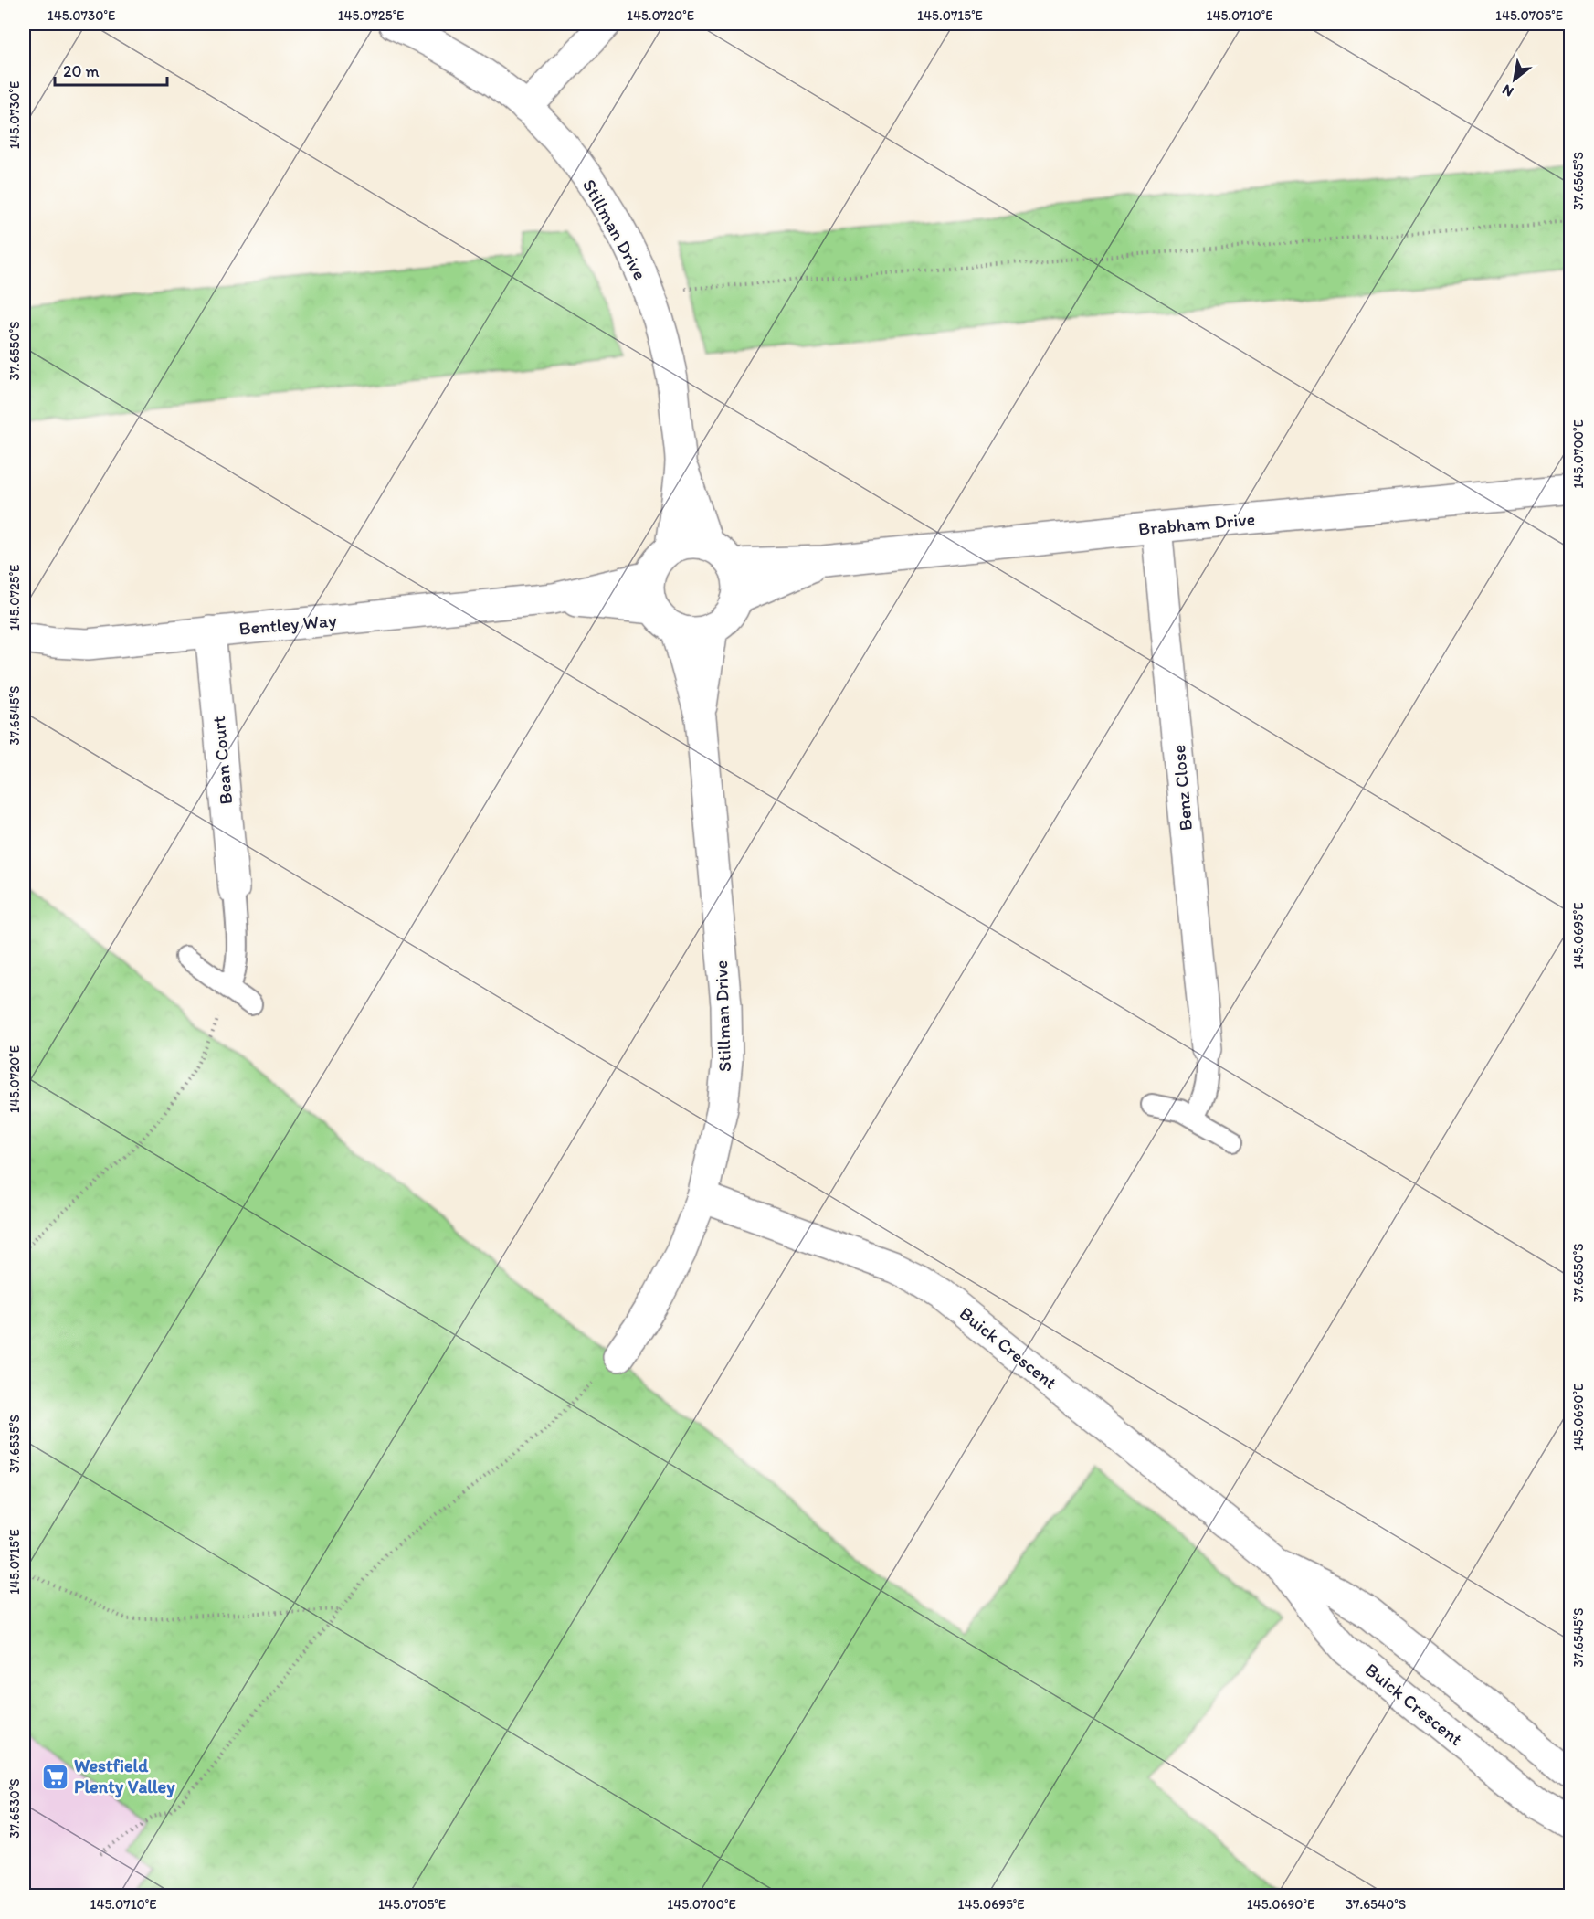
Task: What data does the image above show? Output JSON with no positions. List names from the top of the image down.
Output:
{
  "streets": {
    "street": [
      "Stillman Drive",
      "Brabham Drive",
      "Bentley Way",
      "Bean Court",
      "Benz Close",
      "Buick Crescent"
    ]
  },
  "crossings": [
    ["Stillman Drive", "Brabham Drive"],
    ["Stillman Drive", "Bentley Way"],
    ["Stillman Drive", "Buick Crescent"],
    ["Brabham Drive", "Bentley Way"],
    ["Brabham Drive", "Benz Close"],
    ["Bentley Way", "Bean Court"]
  ],
  "places": {
    "supermarket": ["Westfield Plenty Valley"]
  },
  "scale_bar": "20 m",
  "north": "bottom left",
  "coordinates": [
    "145.0730°E",
    "145.0725°E",
    "145.0720°E",
    "145.0715°E",
    "145.0710°E",
    "145.0705°E",
    "37.6565°S",
    "37.6550°S",
    "145.0700°E",
    "37.6545°S",
    "145.0695°E",
    "145.0690°E",
    "37.6535°S",
    "37.6530°S",
    "37.6540°S"
  ]
}
